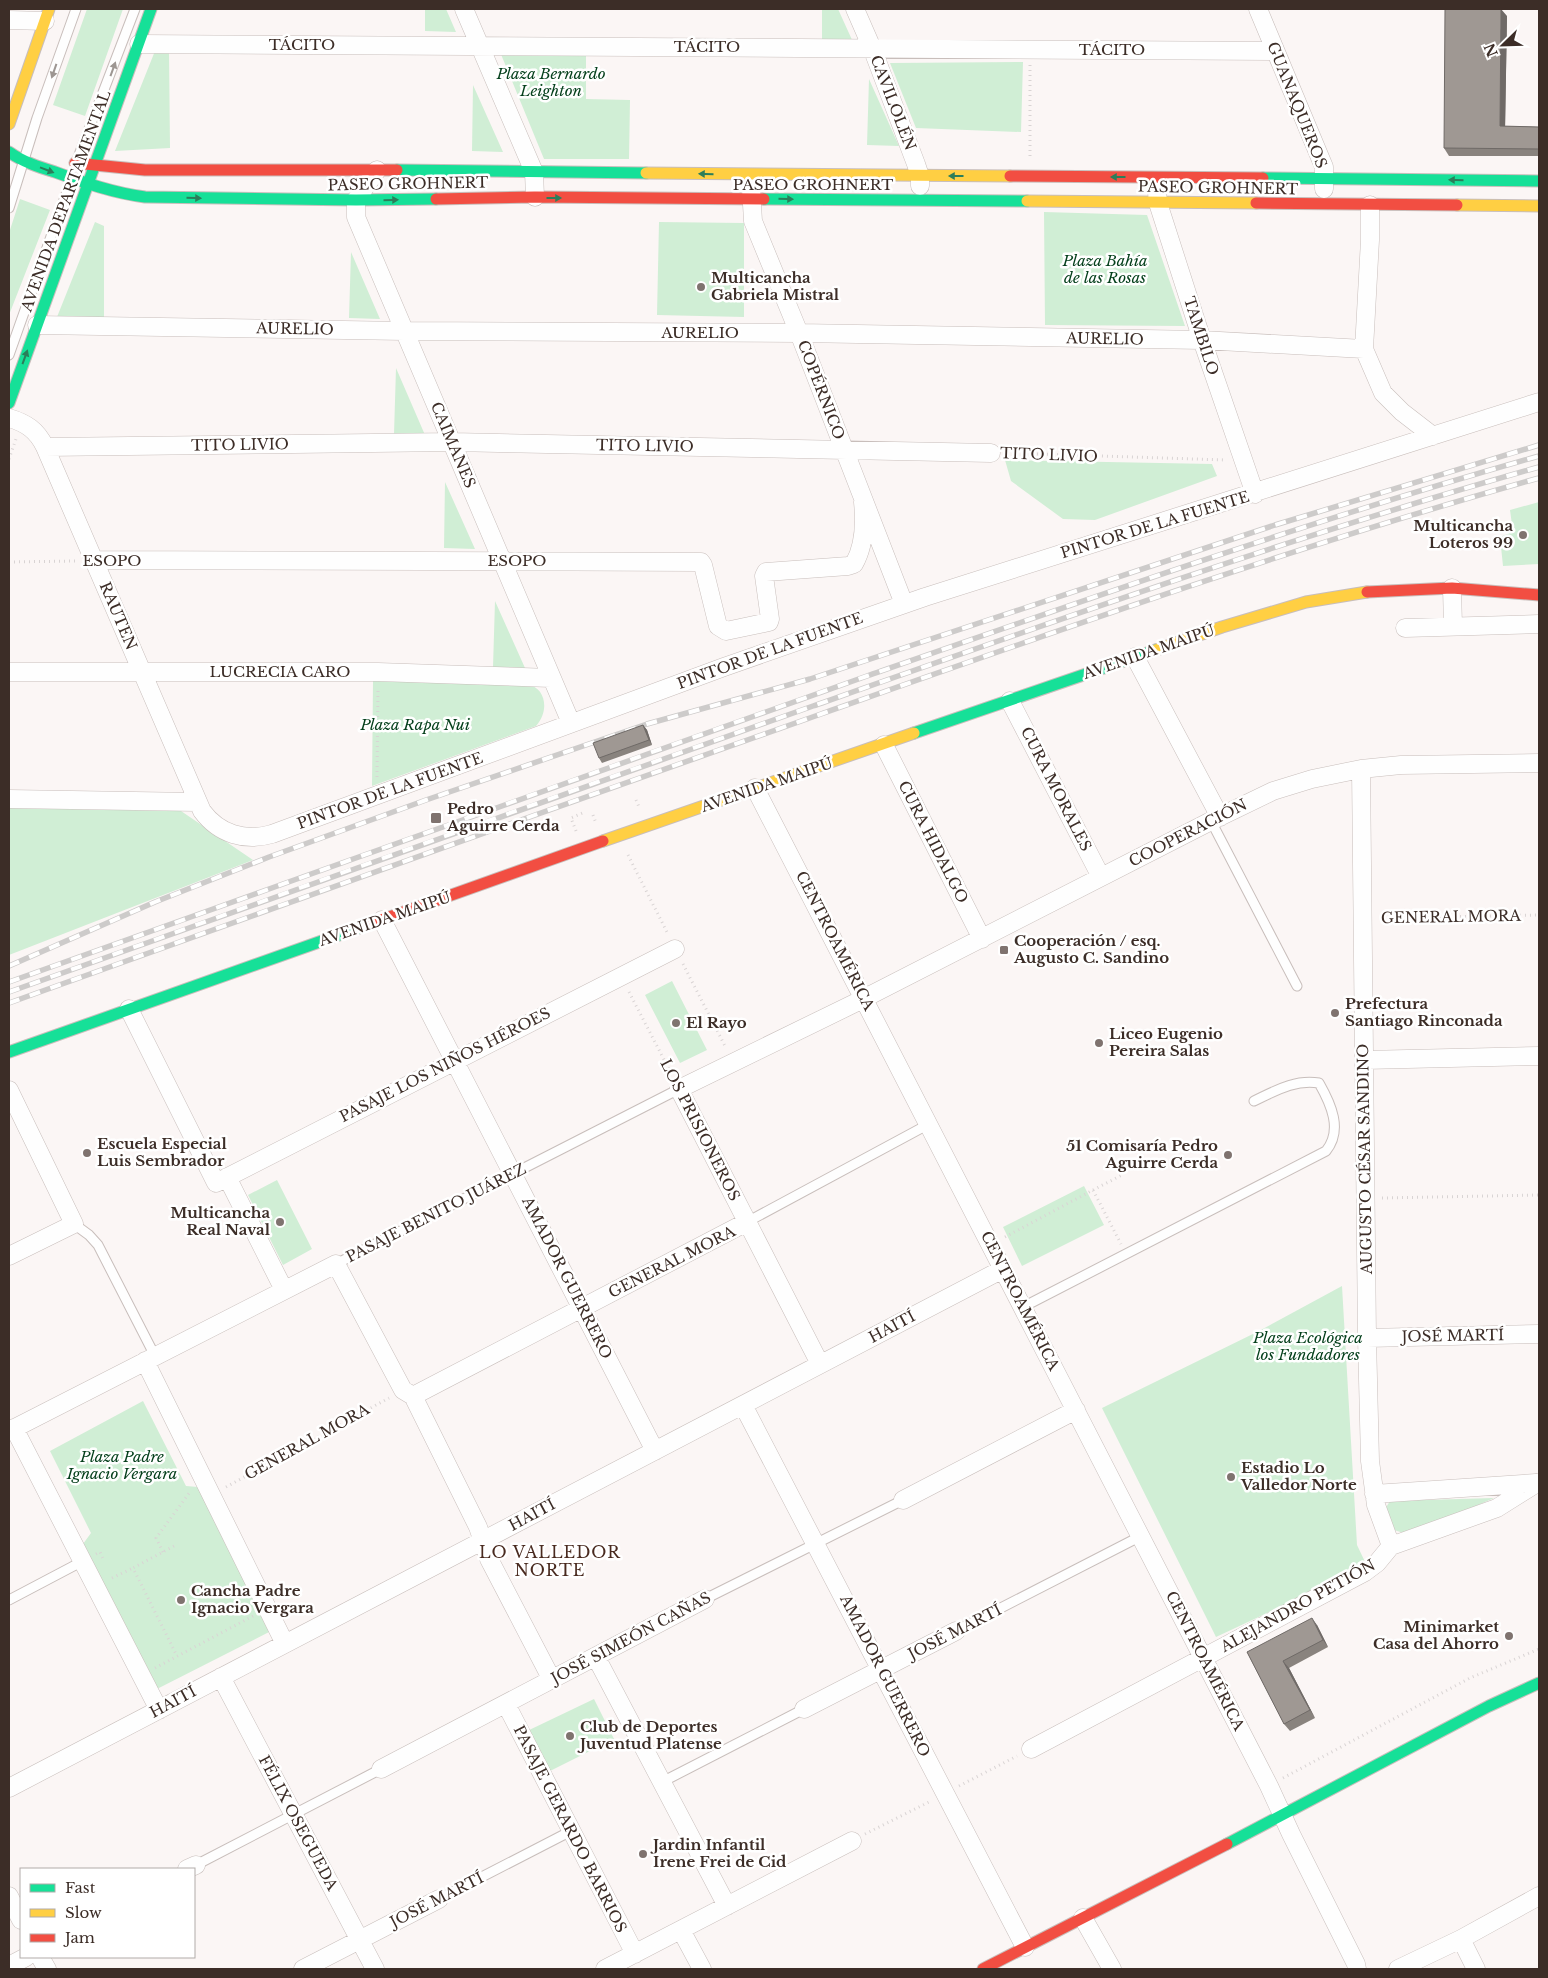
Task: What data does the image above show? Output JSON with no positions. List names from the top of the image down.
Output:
{
  "streets": {
    "street": [
      "TÁCITO",
      "CAVILOLÉN",
      "GUANAQUEROS",
      "PASEO GROHNERT",
      "AVENIDA DEPARTAMENTAL",
      "AURELIO",
      "TAMBILO",
      "COPÉRNICO",
      "TITO LIVIO",
      "CAIMANES",
      "PINTOR DE LA FUENTE",
      "ESOPO",
      "RAUTEN",
      "AVENIDA MAIPÚ",
      "LUCRECIA CARO",
      "CURA MORALES",
      "COOPERACIÓN",
      "CURA HIDALGO",
      "GENERAL MORA",
      "CENTROAMÉRICA",
      "PASAJE LOS NIÑOS HÉROES",
      "LOS PRISIONEROS",
      "AUGUSTO CÉSAR SANDINO",
      "PASAJE BENITO JUÁREZ",
      "AMADOR GUERRERO",
      "HAITÍ",
      "JOSÉ MARTÍ",
      "ALEJANDRO PETIÓN",
      "JOSÉ SIMEÓN CAÑAS",
      "FÉLIX OSEGUEDA",
      "PASAJE GERARDO BARRIOS"
    ]
  },
  "crossings": [
    ["TÁCITO", "CAVILOLÉN"],
    ["TÁCITO", "GUANAQUEROS"],
    ["TÁCITO", "AVENIDA DEPARTAMENTAL"],
    ["CAVILOLÉN", "PASEO GROHNERT"],
    ["GUANAQUEROS", "PASEO GROHNERT"],
    ["PASEO GROHNERT", "AVENIDA DEPARTAMENTAL"],
    ["PASEO GROHNERT", "TAMBILO"],
    ["PASEO GROHNERT", "COPÉRNICO"],
    ["PASEO GROHNERT", "CAIMANES"],
    ["AVENIDA DEPARTAMENTAL", "AURELIO"],
    ["AURELIO", "TAMBILO"],
    ["AURELIO", "COPÉRNICO"],
    ["AURELIO", "CAIMANES"],
    ["TAMBILO", "TITO LIVIO"],
    ["TAMBILO", "PINTOR DE LA FUENTE"],
    ["COPÉRNICO", "TITO LIVIO"],
    ["COPÉRNICO", "PINTOR DE LA FUENTE"],
    ["COPÉRNICO", "ESOPO"],
    ["TITO LIVIO", "CAIMANES"],
    ["TITO LIVIO", "RAUTEN"],
    ["CAIMANES", "PINTOR DE LA FUENTE"],
    ["CAIMANES", "ESOPO"],
    ["CAIMANES", "LUCRECIA CARO"],
    ["PINTOR DE LA FUENTE", "RAUTEN"],
    ["ESOPO", "RAUTEN"],
    ["RAUTEN", "LUCRECIA CARO"],
    ["AVENIDA MAIPÚ", "CURA MORALES"],
    ["AVENIDA MAIPÚ", "CURA HIDALGO"],
    ["AVENIDA MAIPÚ", "CENTROAMÉRICA"],
    ["AVENIDA MAIPÚ", "AMADOR GUERRERO"],
    ["CURA MORALES", "COOPERACIÓN"],
    ["COOPERACIÓN", "CURA HIDALGO"],
    ["COOPERACIÓN", "CENTROAMÉRICA"],
    ["COOPERACIÓN", "AUGUSTO CÉSAR SANDINO"],
    ["COOPERACIÓN", "PASAJE BENITO JUÁREZ"],
    ["GENERAL MORA", "CENTROAMÉRICA"],
    ["GENERAL MORA", "LOS PRISIONEROS"],
    ["GENERAL MORA", "AUGUSTO CÉSAR SANDINO"],
    ["GENERAL MORA", "AMADOR GUERRERO"],
    ["CENTROAMÉRICA", "PASAJE BENITO JUÁREZ"],
    ["CENTROAMÉRICA", "HAITÍ"],
    ["CENTROAMÉRICA", "JOSÉ MARTÍ"],
    ["CENTROAMÉRICA", "ALEJANDRO PETIÓN"],
    ["CENTROAMÉRICA", "JOSÉ SIMEÓN CAÑAS"],
    ["PASAJE LOS NIÑOS HÉROES", "LOS PRISIONEROS"],
    ["PASAJE LOS NIÑOS HÉROES", "AMADOR GUERRERO"],
    ["LOS PRISIONEROS", "PASAJE BENITO JUÁREZ"],
    ["LOS PRISIONEROS", "HAITÍ"],
    ["AUGUSTO CÉSAR SANDINO", "JOSÉ MARTÍ"],
    ["AUGUSTO CÉSAR SANDINO", "ALEJANDRO PETIÓN"],
    ["PASAJE BENITO JUÁREZ", "AMADOR GUERRERO"],
    ["AMADOR GUERRERO", "HAITÍ"],
    ["AMADOR GUERRERO", "JOSÉ MARTÍ"],
    ["AMADOR GUERRERO", "JOSÉ SIMEÓN CAÑAS"],
    ["HAITÍ", "FÉLIX OSEGUEDA"],
    ["JOSÉ MARTÍ", "FÉLIX OSEGUEDA"],
    ["JOSÉ MARTÍ", "PASAJE GERARDO BARRIOS"],
    ["JOSÉ SIMEÓN CAÑAS", "FÉLIX OSEGUEDA"],
    ["JOSÉ SIMEÓN CAÑAS", "PASAJE GERARDO BARRIOS"]
  ],
  "districts": ["LO VALLEDOR NORTE"],
  "parks": [
    "Plaza Bernardo Leighton",
    "Plaza Bahía de las Rosas",
    "Plaza Rapa Nui",
    "Plaza Ecológica los Fundadores",
    "Plaza Padre Ignacio Vergara"
  ],
  "places": {
    "other": [
      "Multicancha Gabriela Mistral",
      "Multicancha Loteros 99",
      "Prefectura Santiago Rinconada",
      "El Rayo",
      "Liceo Eugenio Pereira Salas",
      "Escuela Especial Luis Sembrador",
      "51 Comisaría Pedro Aguirre Cerda",
      "Multicancha Real Naval",
      "Estadio Lo Valledor Norte",
      "Cancha Padre Ignacio Vergara",
      "Minimarket Casa del Ahorro",
      "Club de Deportes Juventud Platense",
      "Jardin Infantil Irene Frei de Cid"
    ],
    "transit": ["Pedro Aguirre Cerda", "Cooperación / esq. Augusto C. Sandino"]
  },
  "legend": ["Fast", "Slow", "Jam"],
  "north": "bottom left"
}
